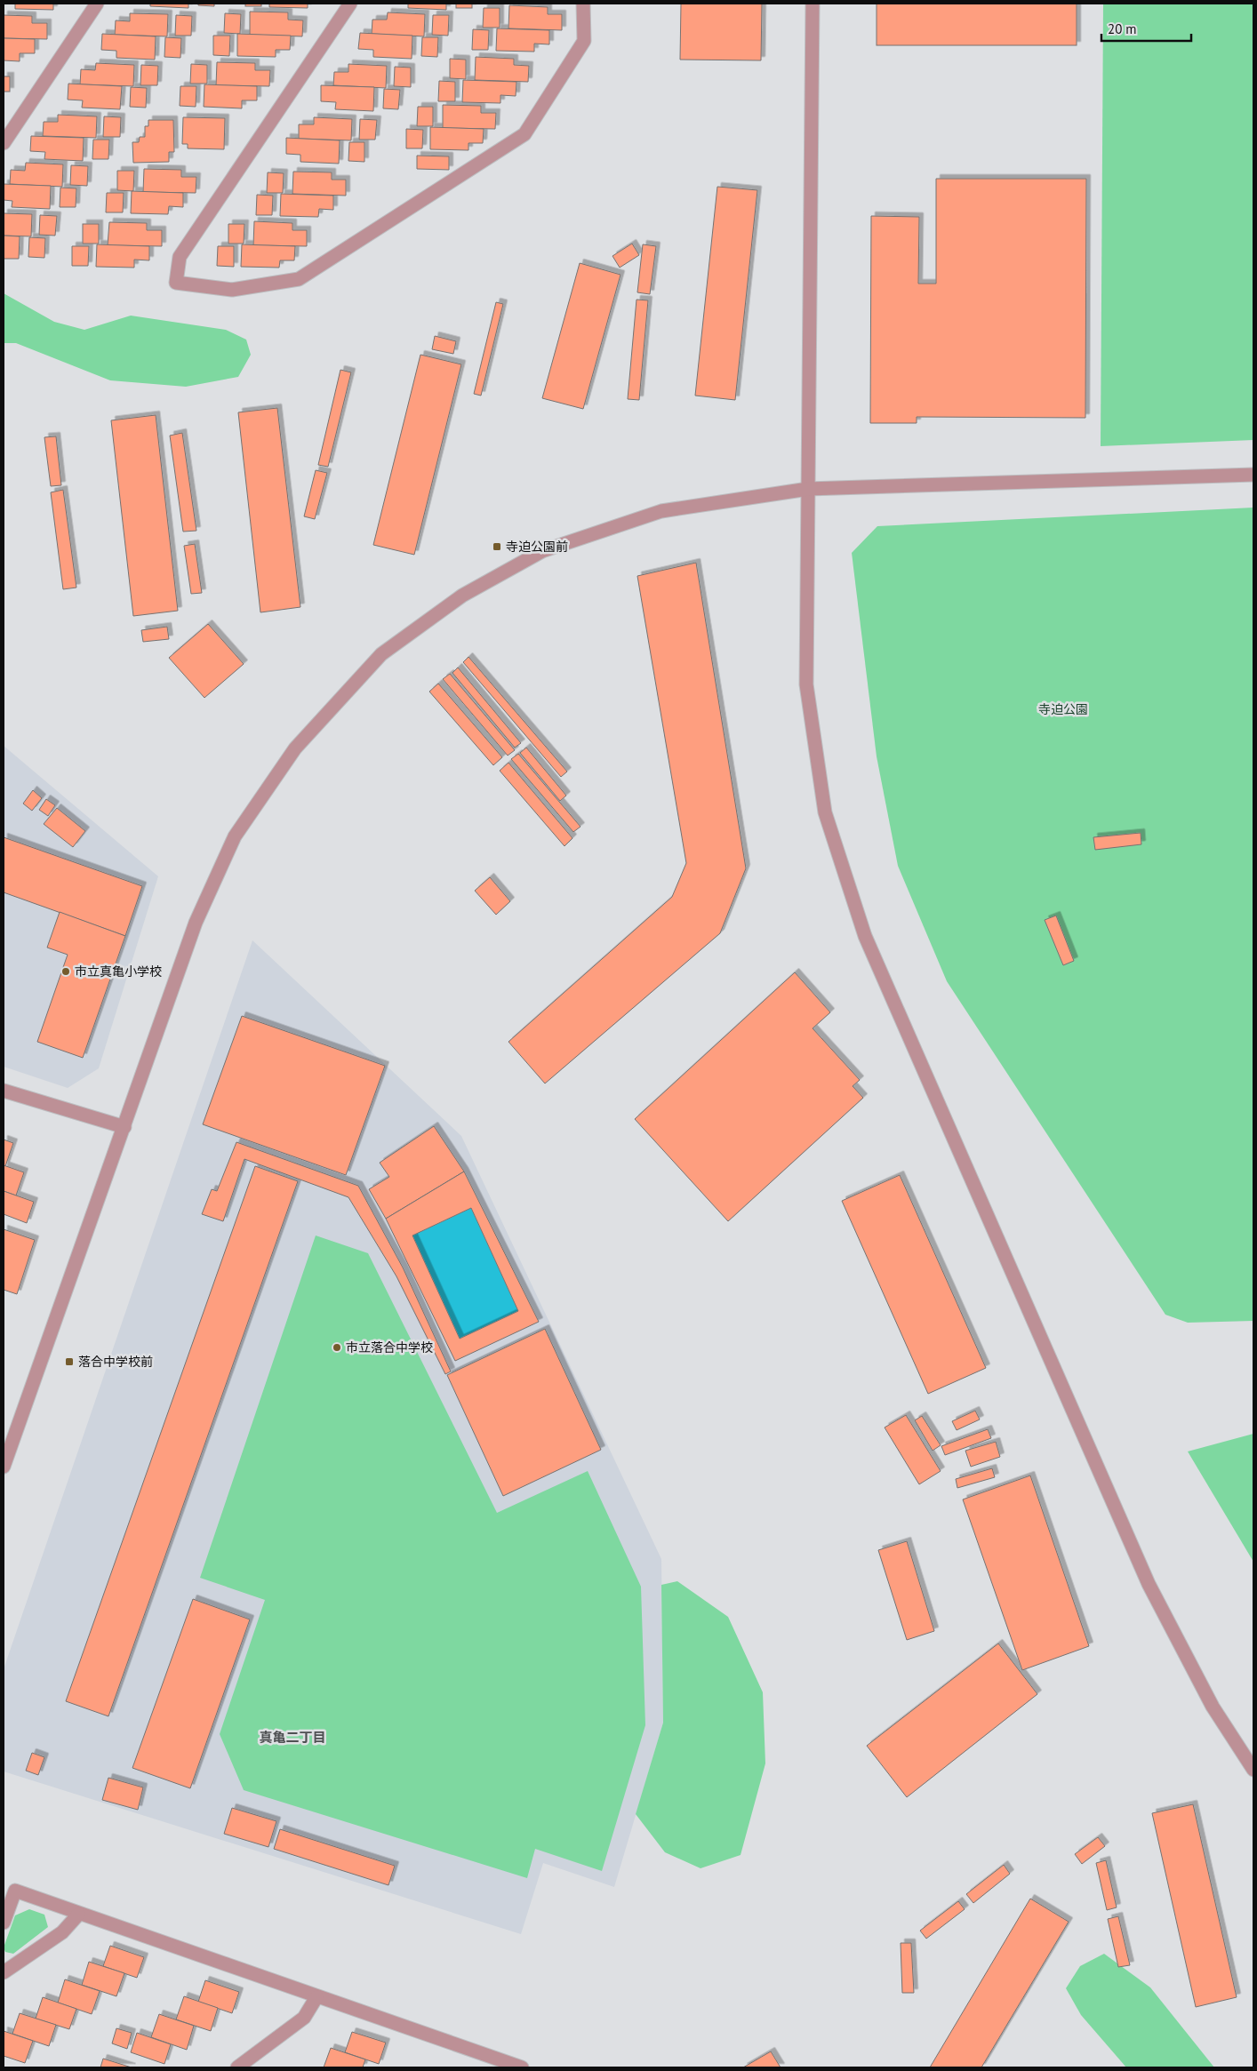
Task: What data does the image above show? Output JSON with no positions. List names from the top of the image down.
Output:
{
  "districts": ["真亀二丁目"],
  "parks": ["寺迫公園"],
  "places": {
    "transit": ["寺迫公園前", "落合中学校前"],
    "other": ["市立真亀小学校", "市立落合中学校"]
  },
  "scale_bar": "20 m"
}
